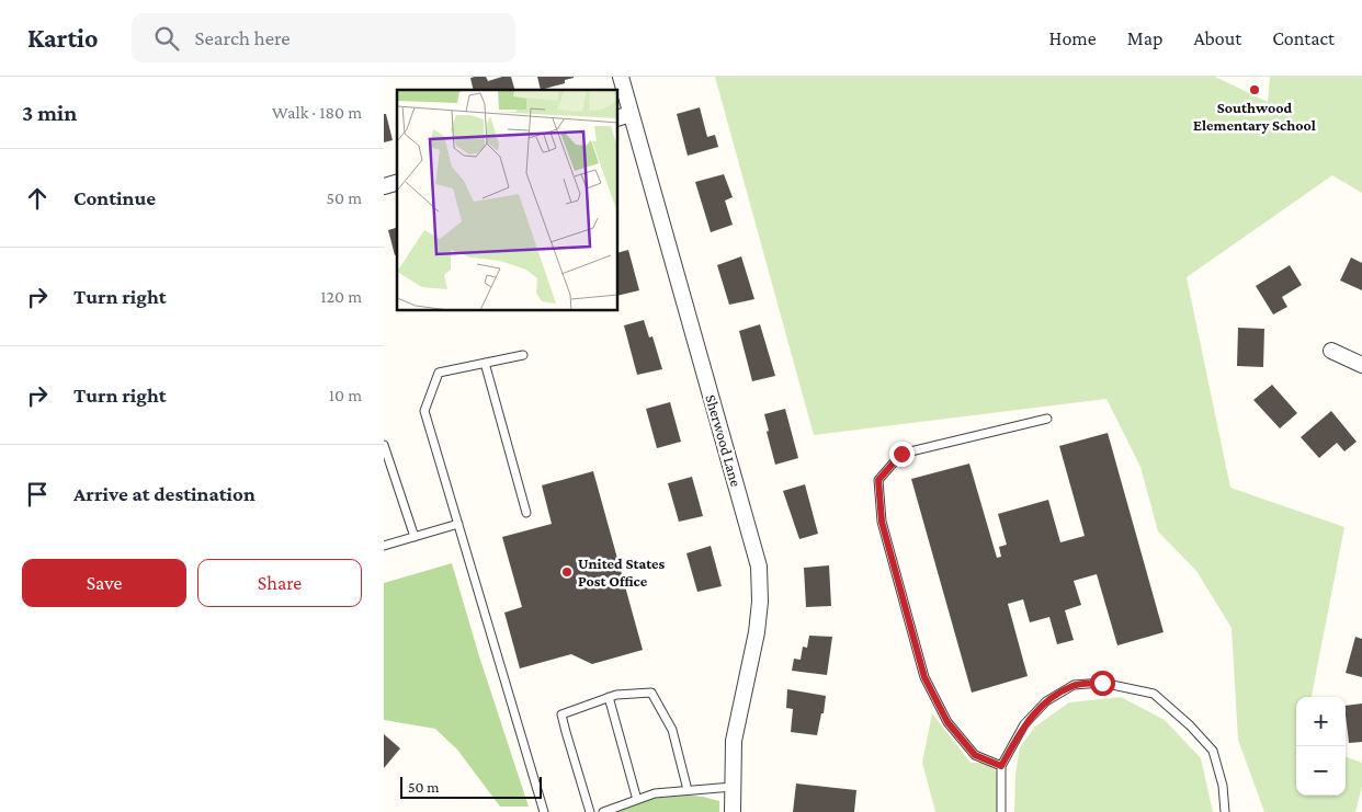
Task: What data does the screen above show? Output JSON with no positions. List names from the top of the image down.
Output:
{
  "streets": {
    "street": ["Sherwood Lane"]
  },
  "places": ["Southwood Elementary School", "United States Post Office"],
  "scale_bar": "50 m",
  "page": {
    "header": "Kartio",
    "search": "Search here",
    "nav": [
      "Home",
      "Map",
      "About",
      "Contact"
    ],
    "heading": ["3 min", "Walk · 180 m"],
    "list": [
      ["Continue", "50 m"],
      ["Turn right", "120 m"],
      ["Turn right", "10 m"],
      "Arrive at destination"
    ],
    "buttons": ["Save", "Share"],
    "map_buttons": ["+", "−"],
    "scale": "50 m"
  }
}
